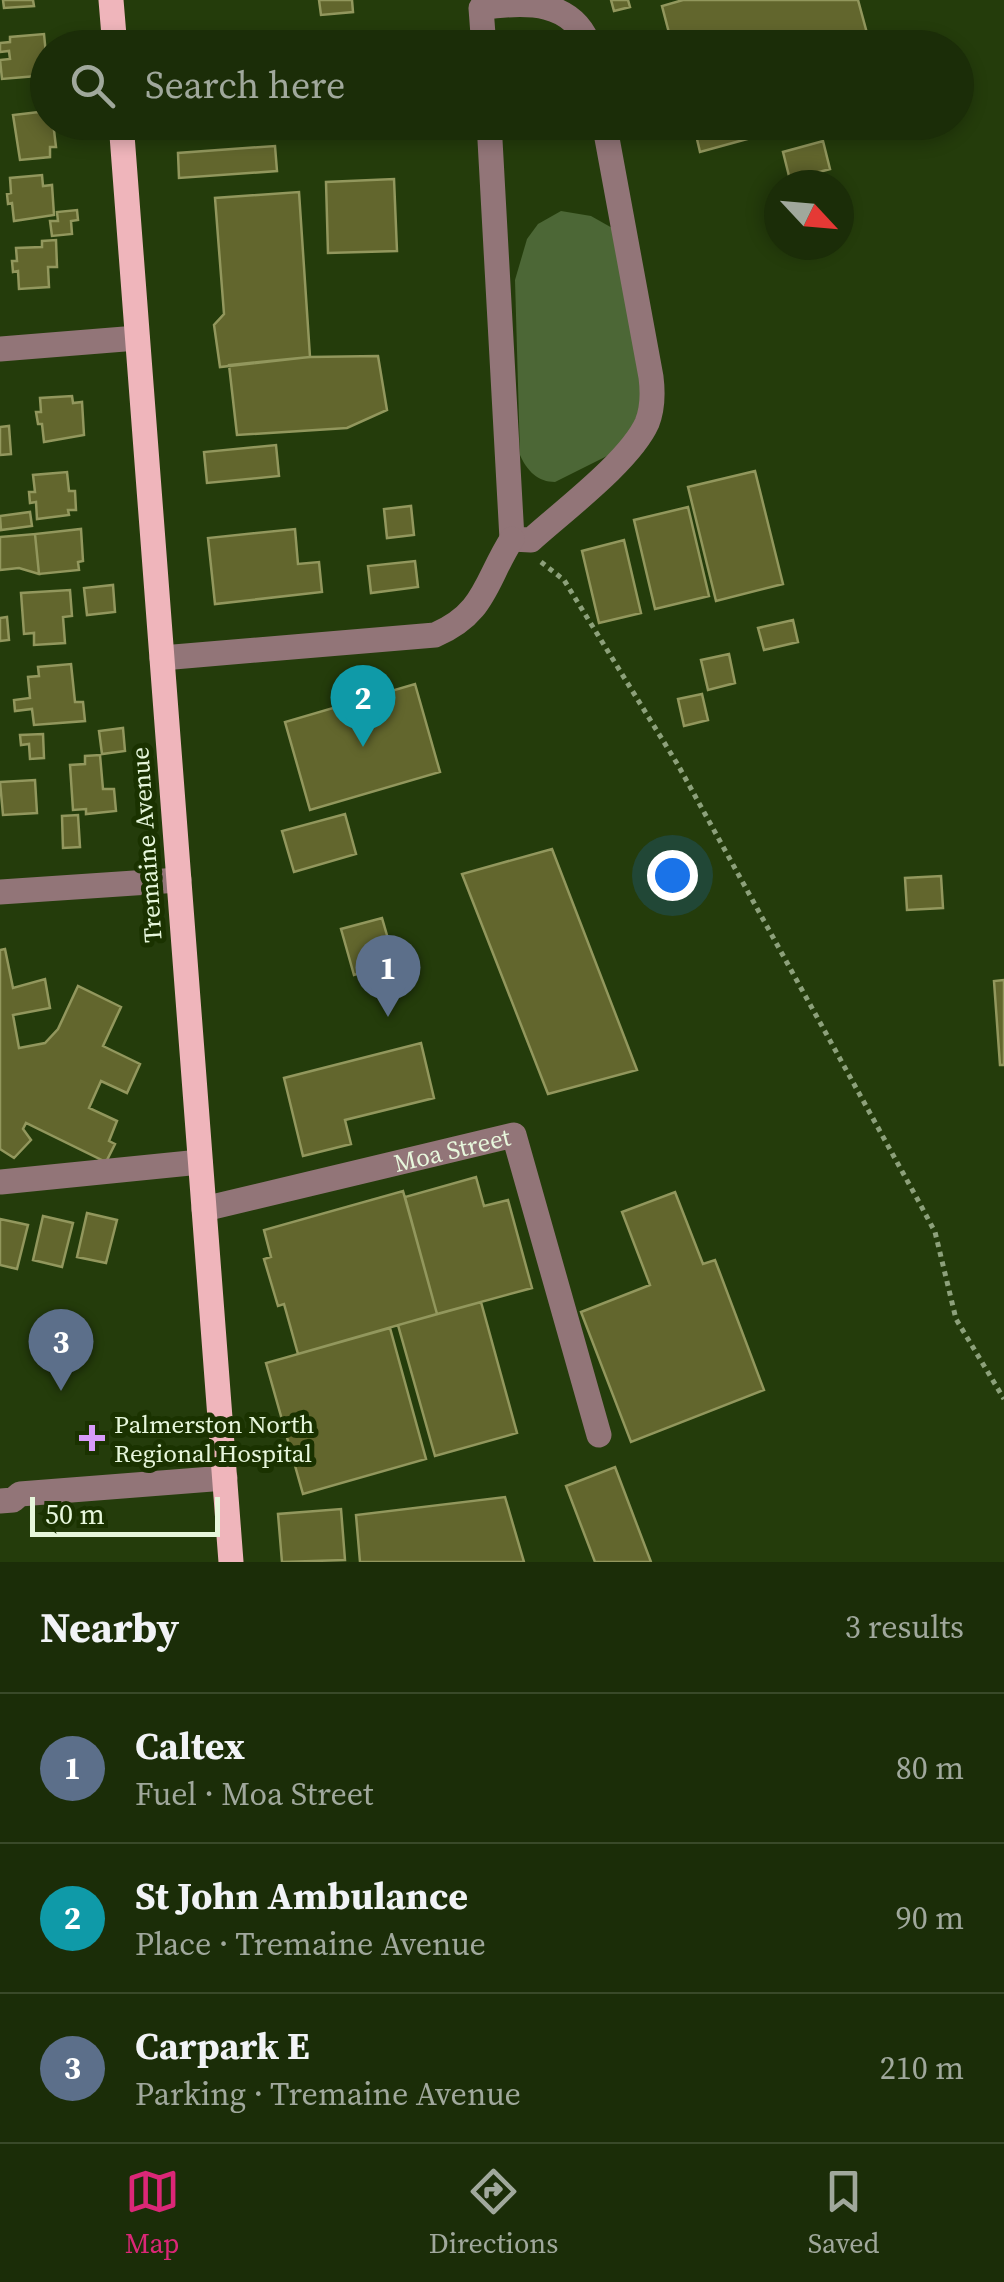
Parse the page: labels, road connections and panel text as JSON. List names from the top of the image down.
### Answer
{
  "streets": {
    "main road": ["Tremaine Avenue"],
    "street": ["Moa Street"]
  },
  "crossings": [
    ["Tremaine Avenue", "Moa Street"]
  ],
  "places": {
    "health": ["Palmerston North Regional Hospital"]
  },
  "scale_bar": "50 m",
  "north": "bottom right",
  "page": {
    "search": "Search here",
    "pins": ["2", "1", "3"],
    "scale": "50 m",
    "heading": ["Nearby", "3 results"],
    "list": [
      {
        "mark": "1",
        "name": "Caltex",
        "note": "Fuel · Moa Street",
        "value": "80 m"
      },
      {
        "mark": "2",
        "name": "St John Ambulance",
        "note": "Place · Tremaine Avenue",
        "value": "90 m"
      },
      {
        "mark": "3",
        "name": "Carpark E",
        "note": "Parking · Tremaine Avenue",
        "value": "210 m"
      }
    ],
    "nav": ["Map", "Directions", "Saved"]
  }
}
